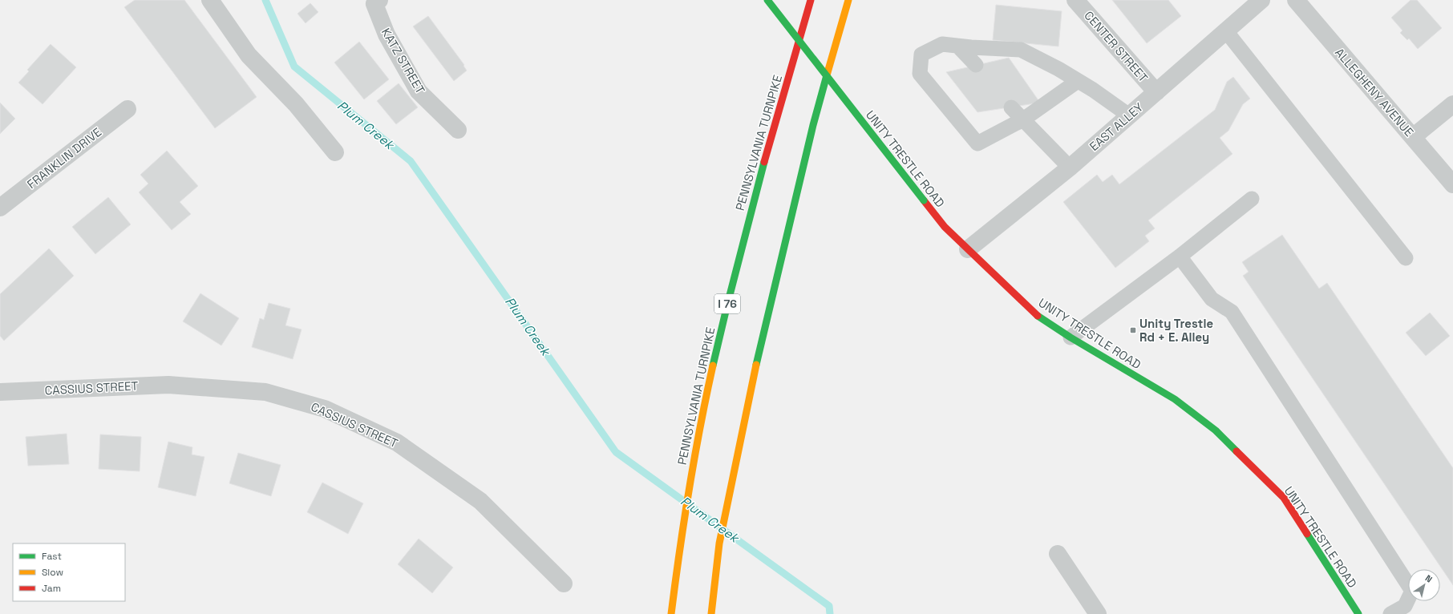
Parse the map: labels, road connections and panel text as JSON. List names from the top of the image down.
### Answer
{
  "streets": {
    "main road": ["PENNSYLVANIA TURNPIKE", "UNITY TRESTLE ROAD", "I 76"],
    "street": [
      "CENTER STREET",
      "KATZ STREET",
      "ALLEGHENY AVENUE",
      "EAST ALLEY",
      "FRANKLIN DRIVE",
      "CASSIUS STREET"
    ]
  },
  "crossings": [
    ["CENTER STREET", "EAST ALLEY"],
    ["EAST ALLEY", "UNITY TRESTLE ROAD"]
  ],
  "water": ["Plum Creek"],
  "places": {
    "transit": ["Unity Trestle Rd + E. Alley"]
  },
  "legend": ["Fast", "Slow", "Jam"],
  "north": "top right"
}
